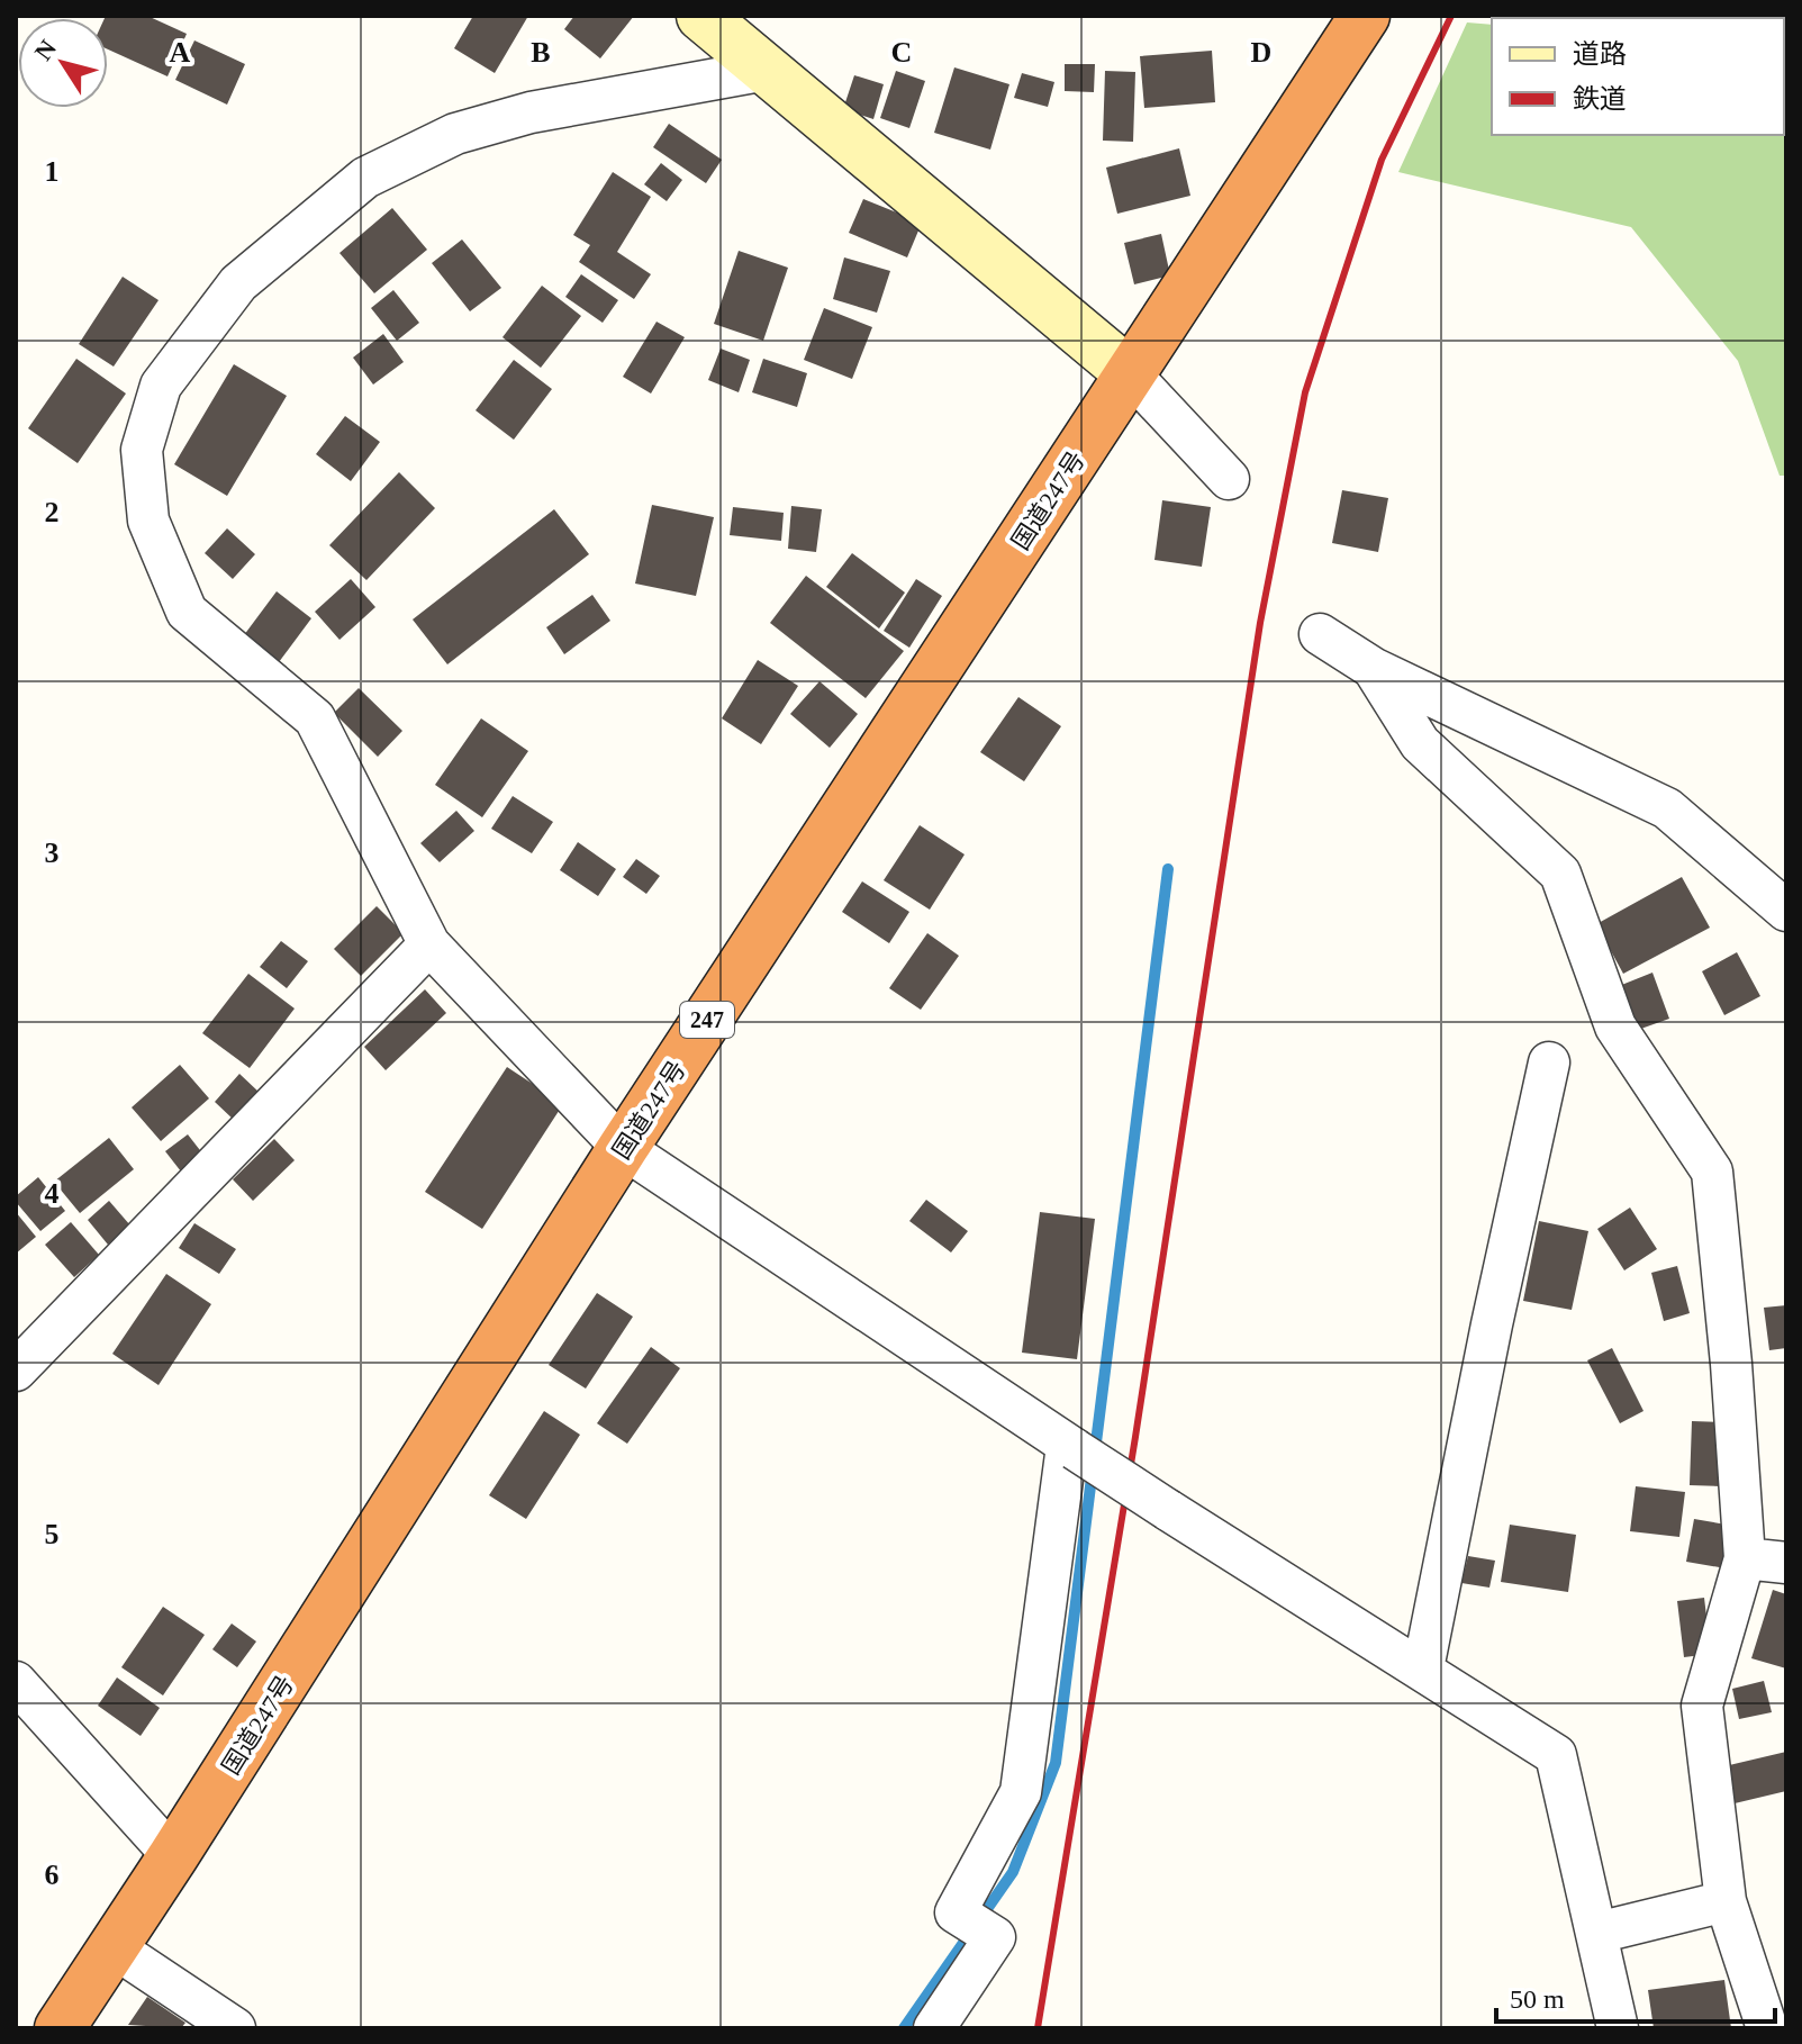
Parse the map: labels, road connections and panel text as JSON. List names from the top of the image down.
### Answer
{
  "streets": {
    "highway": ["国道247号", "247"]
  },
  "legend": ["道路", "鉄道"],
  "scale_bar": "50 m",
  "north": "top left",
  "grid": {
    "columns": [
      "A",
      "B",
      "C",
      "D"
    ],
    "rows": [
      "1",
      "2",
      "3",
      "4",
      "5",
      "6"
    ]
  }
}
